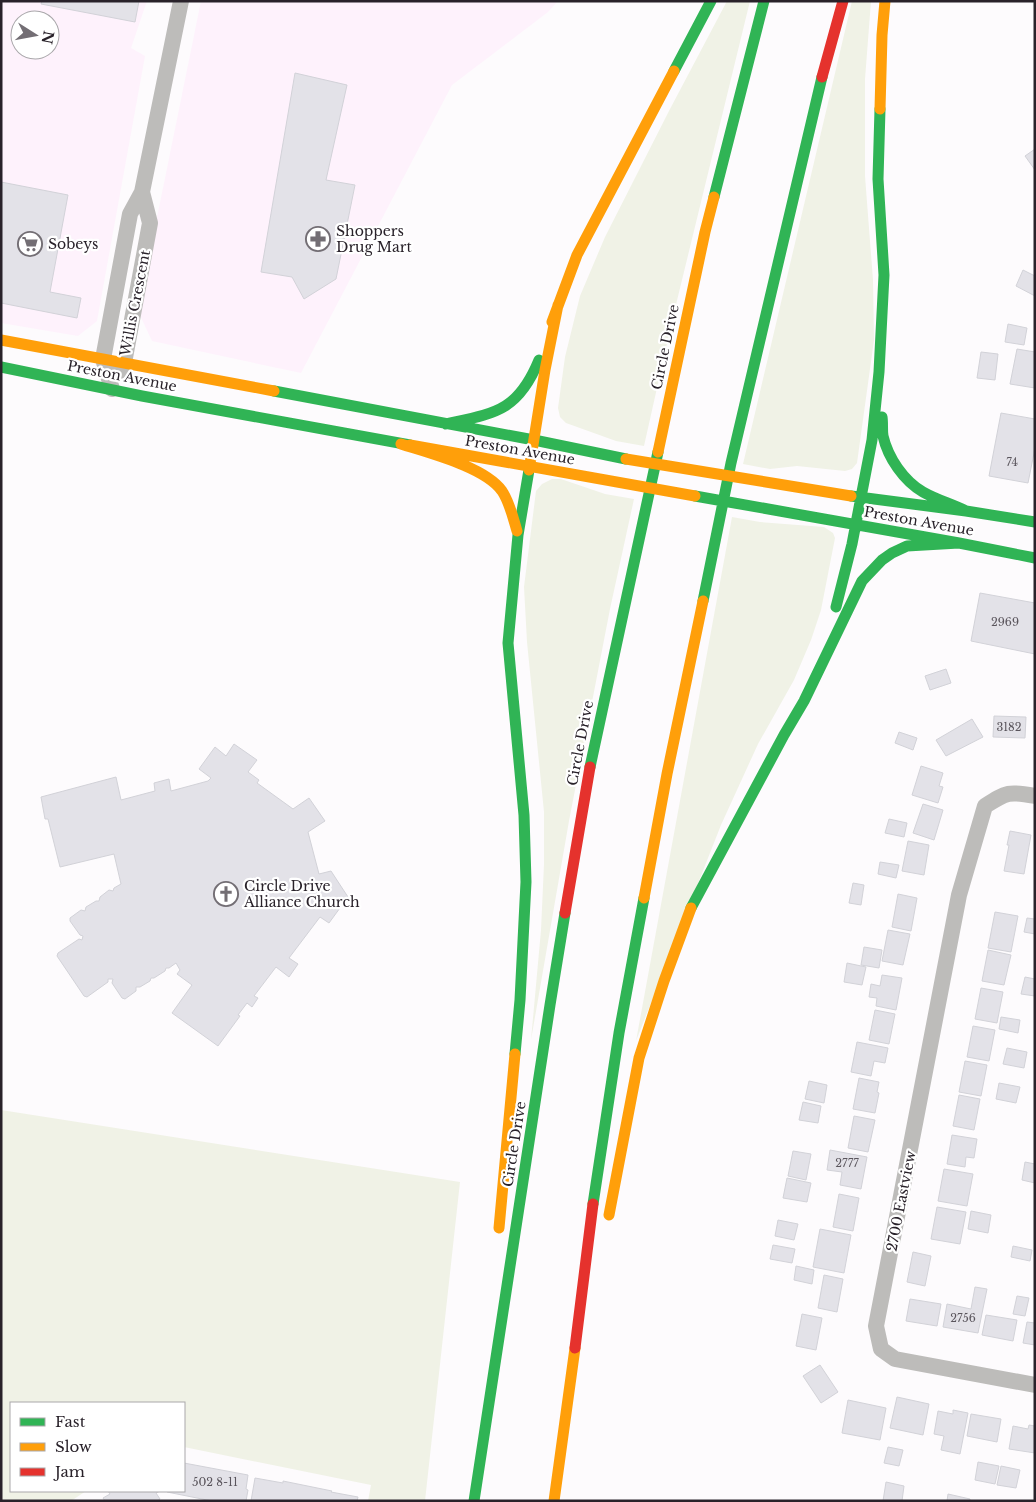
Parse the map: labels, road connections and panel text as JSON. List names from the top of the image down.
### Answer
{
  "streets": {
    "main road": ["Circle Drive", "Preston Avenue"],
    "street": ["Willis Crescent", "2700 Eastview"]
  },
  "crossings": [
    ["Willis Crescent", "Preston Avenue"]
  ],
  "places": {
    "pharmacy": ["Shoppers Drug Mart"],
    "supermarket": ["Sobeys"],
    "church": ["Circle Drive Alliance Church"]
  },
  "house_numbers": [
    "74",
    "2969",
    "3182",
    "2777",
    "2756",
    "502 8-11"
  ],
  "legend": ["Fast", "Slow", "Jam"],
  "north": "right"
}
